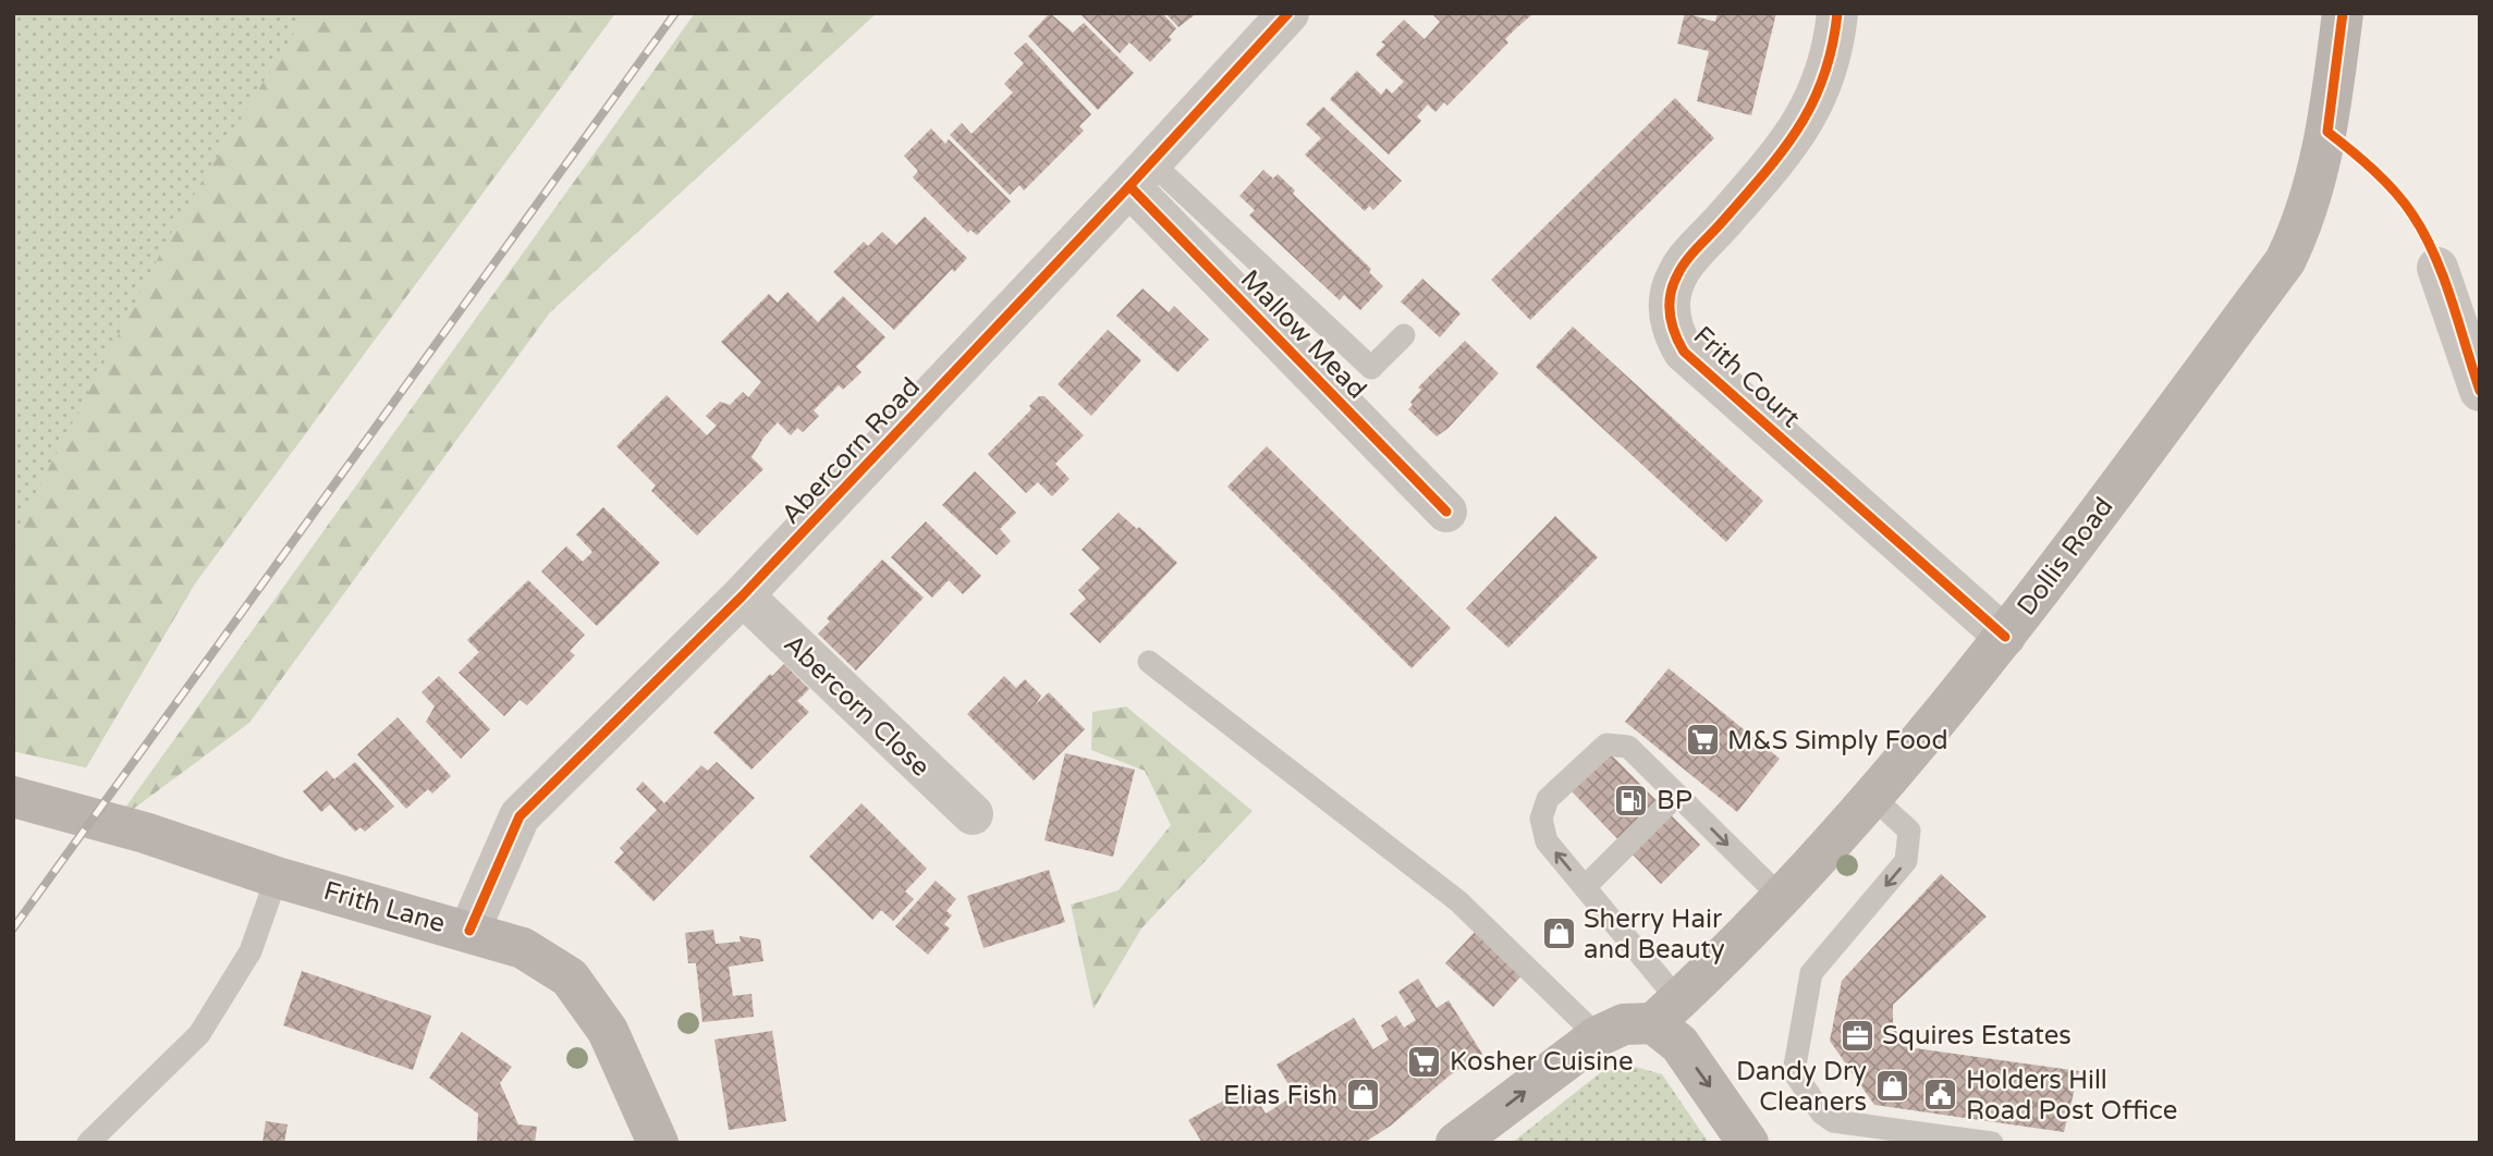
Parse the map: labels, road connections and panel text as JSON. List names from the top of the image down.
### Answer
{
  "streets": {
    "main road": ["Dollis Road", "Frith Lane"],
    "street": [
      "Mallow Mead",
      "Frith Court",
      "Abercorn Road",
      "Abercorn Close"
    ]
  },
  "crossings": [
    ["Mallow Mead", "Abercorn Road"],
    ["Frith Court", "Dollis Road"],
    ["Abercorn Road", "Abercorn Close"],
    ["Abercorn Road", "Frith Lane"]
  ],
  "places": {
    "supermarket": ["M&S Simply Food", "Kosher Cuisine"],
    "fuel station": ["BP"],
    "shop": ["Sherry Hair and Beauty", "Dandy Dry Cleaners", "Elias Fish"],
    "office": ["Squires Estates"],
    "public building": ["Holders Hill Road Post Office"]
  }
}
